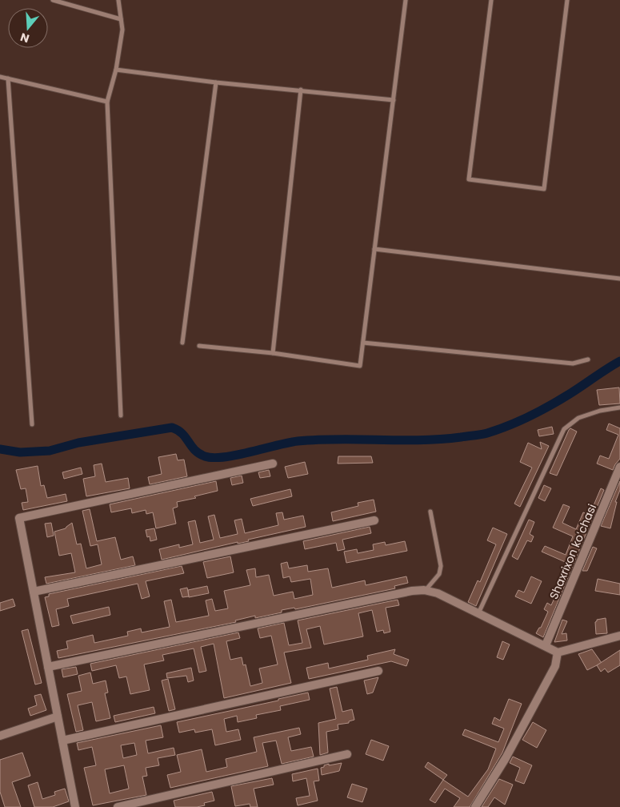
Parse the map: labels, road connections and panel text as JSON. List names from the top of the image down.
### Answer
{
  "streets": {
    "street": ["Shaxrixon koʻchasi"]
  },
  "north": "bottom"
}
